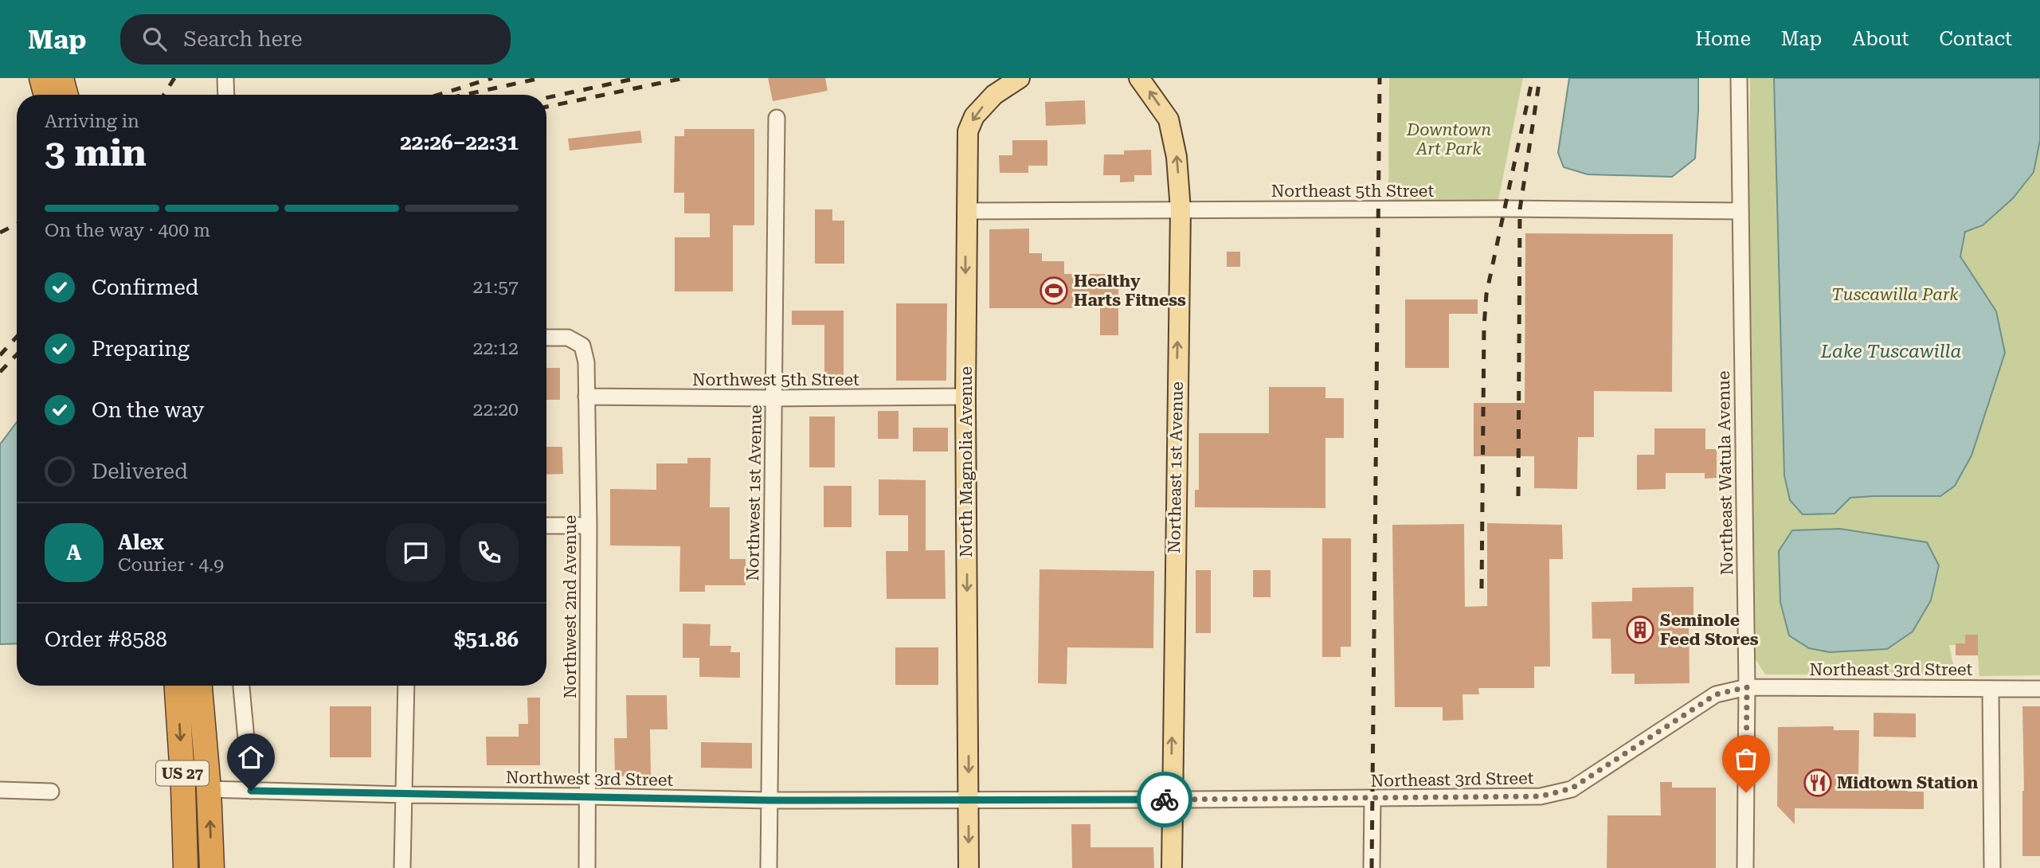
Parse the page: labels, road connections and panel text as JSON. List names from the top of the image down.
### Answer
{
  "streets": {
    "highway": ["US 27"],
    "main road": ["North Magnolia Avenue", "Northeast 1st Avenue"],
    "street": [
      "Northeast 5th Street",
      "Northwest 5th Street",
      "Northeast Watula Avenue",
      "Northwest 1st Avenue",
      "Northwest 2nd Avenue",
      "Northeast 3rd Street",
      "Northwest 3rd Street"
    ]
  },
  "crossings": [
    ["Northeast 5th Street", "North Magnolia Avenue"],
    ["Northeast 5th Street", "Northeast 1st Avenue"],
    ["Northeast 5th Street", "Northeast Watula Avenue"],
    ["Northwest 5th Street", "North Magnolia Avenue"],
    ["Northwest 5th Street", "Northwest 1st Avenue"],
    ["Northwest 5th Street", "Northwest 2nd Avenue"],
    ["North Magnolia Avenue", "Northeast 3rd Street"],
    ["North Magnolia Avenue", "Northwest 3rd Street"],
    ["Northeast 1st Avenue", "Northeast 3rd Street"],
    ["Northeast Watula Avenue", "Northeast 3rd Street"],
    ["Northwest 1st Avenue", "Northwest 3rd Street"],
    ["Northwest 2nd Avenue", "Northwest 3rd Street"],
    ["Northeast 3rd Street", "Northwest 3rd Street"],
    ["US 27", "Northwest 3rd Street"]
  ],
  "one_way": ["North Magnolia Avenue", "Northeast 1st Avenue"],
  "water": ["Lake Tuscawilla"],
  "parks": ["Downtown Art Park", "Tuscawilla Park"],
  "places": {
    "sports": ["Healthy Harts Fitness"],
    "building": ["Seminole Feed Stores"],
    "restaurant": ["Midtown Station"]
  },
  "page": {
    "header": "Map",
    "search": "Search here",
    "nav": [
      "Home",
      "Map",
      "About",
      "Contact"
    ],
    "heading": ["3 min", "Arriving in", "22:26–22:31"],
    "panel": [
      "Alex",
      "Courier · 4.9",
      "Order #8588",
      "$51.86"
    ],
    "bar": "On the way · 400 m",
    "list": [
      ["Confirmed", "21:57"],
      ["Preparing", "22:12"],
      ["On the way", "22:20"],
      "Delivered"
    ],
    "round": "A"
  }
}
